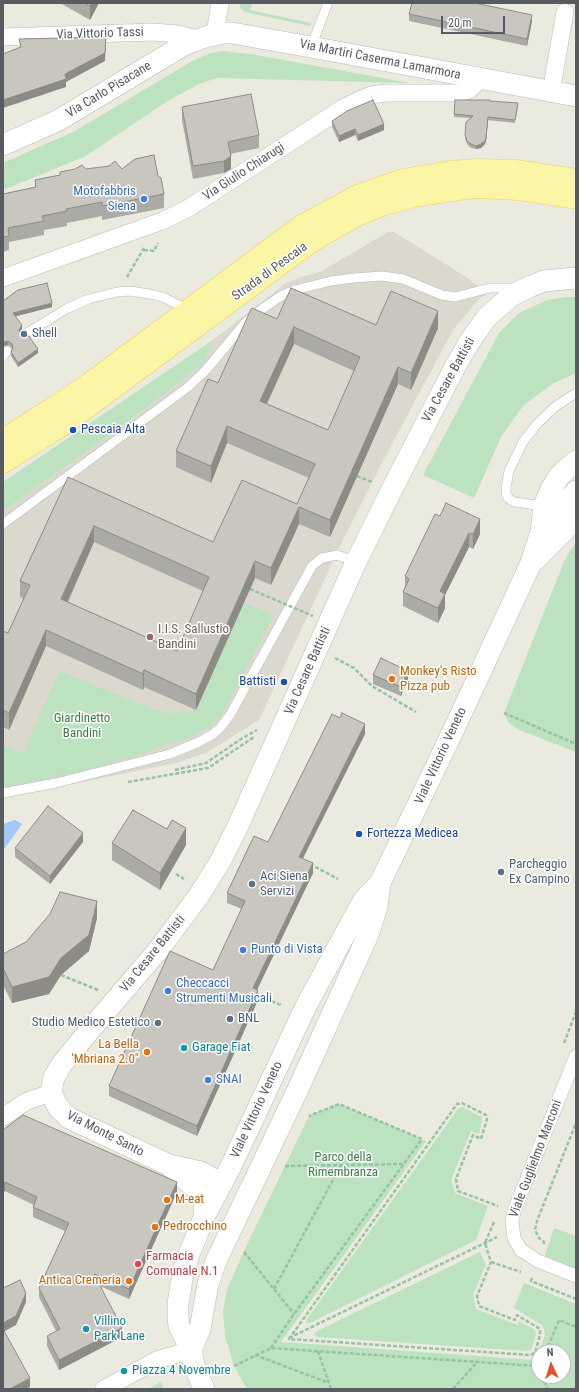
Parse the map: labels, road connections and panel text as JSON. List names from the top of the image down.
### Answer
{
  "streets": {
    "main road": ["Strada di Pescaia"],
    "street": [
      "Via Vittorio Tassi",
      "Via Martiri Caserma Lamarmora",
      "Via Carlo Pisacane",
      "Via Giulio Chiarugi",
      "Via Cesare Battisti",
      "Viale Vittorio Veneto",
      "Via Monte Santo",
      "Viale Guglielmo Marconi"
    ]
  },
  "crossings": [
    ["Via Vittorio Tassi", "Via Martiri Caserma Lamarmora"],
    ["Via Vittorio Tassi", "Via Carlo Pisacane"],
    ["Via Martiri Caserma Lamarmora", "Via Carlo Pisacane"],
    ["Via Martiri Caserma Lamarmora", "Via Giulio Chiarugi"],
    ["Via Cesare Battisti", "Via Monte Santo"],
    ["Viale Vittorio Veneto", "Via Monte Santo"]
  ],
  "parks": ["Giardinetto Bandini", "Parco della Rimembranza"],
  "places": [
    "Motofabbris Siena",
    "Shell",
    "Pescaia Alta",
    "I.I.S. Sallustio Bandini",
    "Monkey's Risto Pizza pub",
    "Battisti",
    "Fortezza Medicea",
    "Parcheggio Ex Campino",
    "Aci Siena Servizi",
    "Punto di Vista",
    "Checcacci Strumenti Musicali",
    "BNL",
    "Studio Medico Estetico",
    "Garage Fiat",
    "La Bella 'Mbriana 2.0\"",
    "SNAI",
    "M-eat",
    "Pedrocchino",
    "Farmacia Comunale N.1",
    "Antica Cremeria",
    "Villino Park Lane",
    "Piazza 4 Novembre"
  ],
  "scale_bar": "20 m",
  "north": "top"
}
